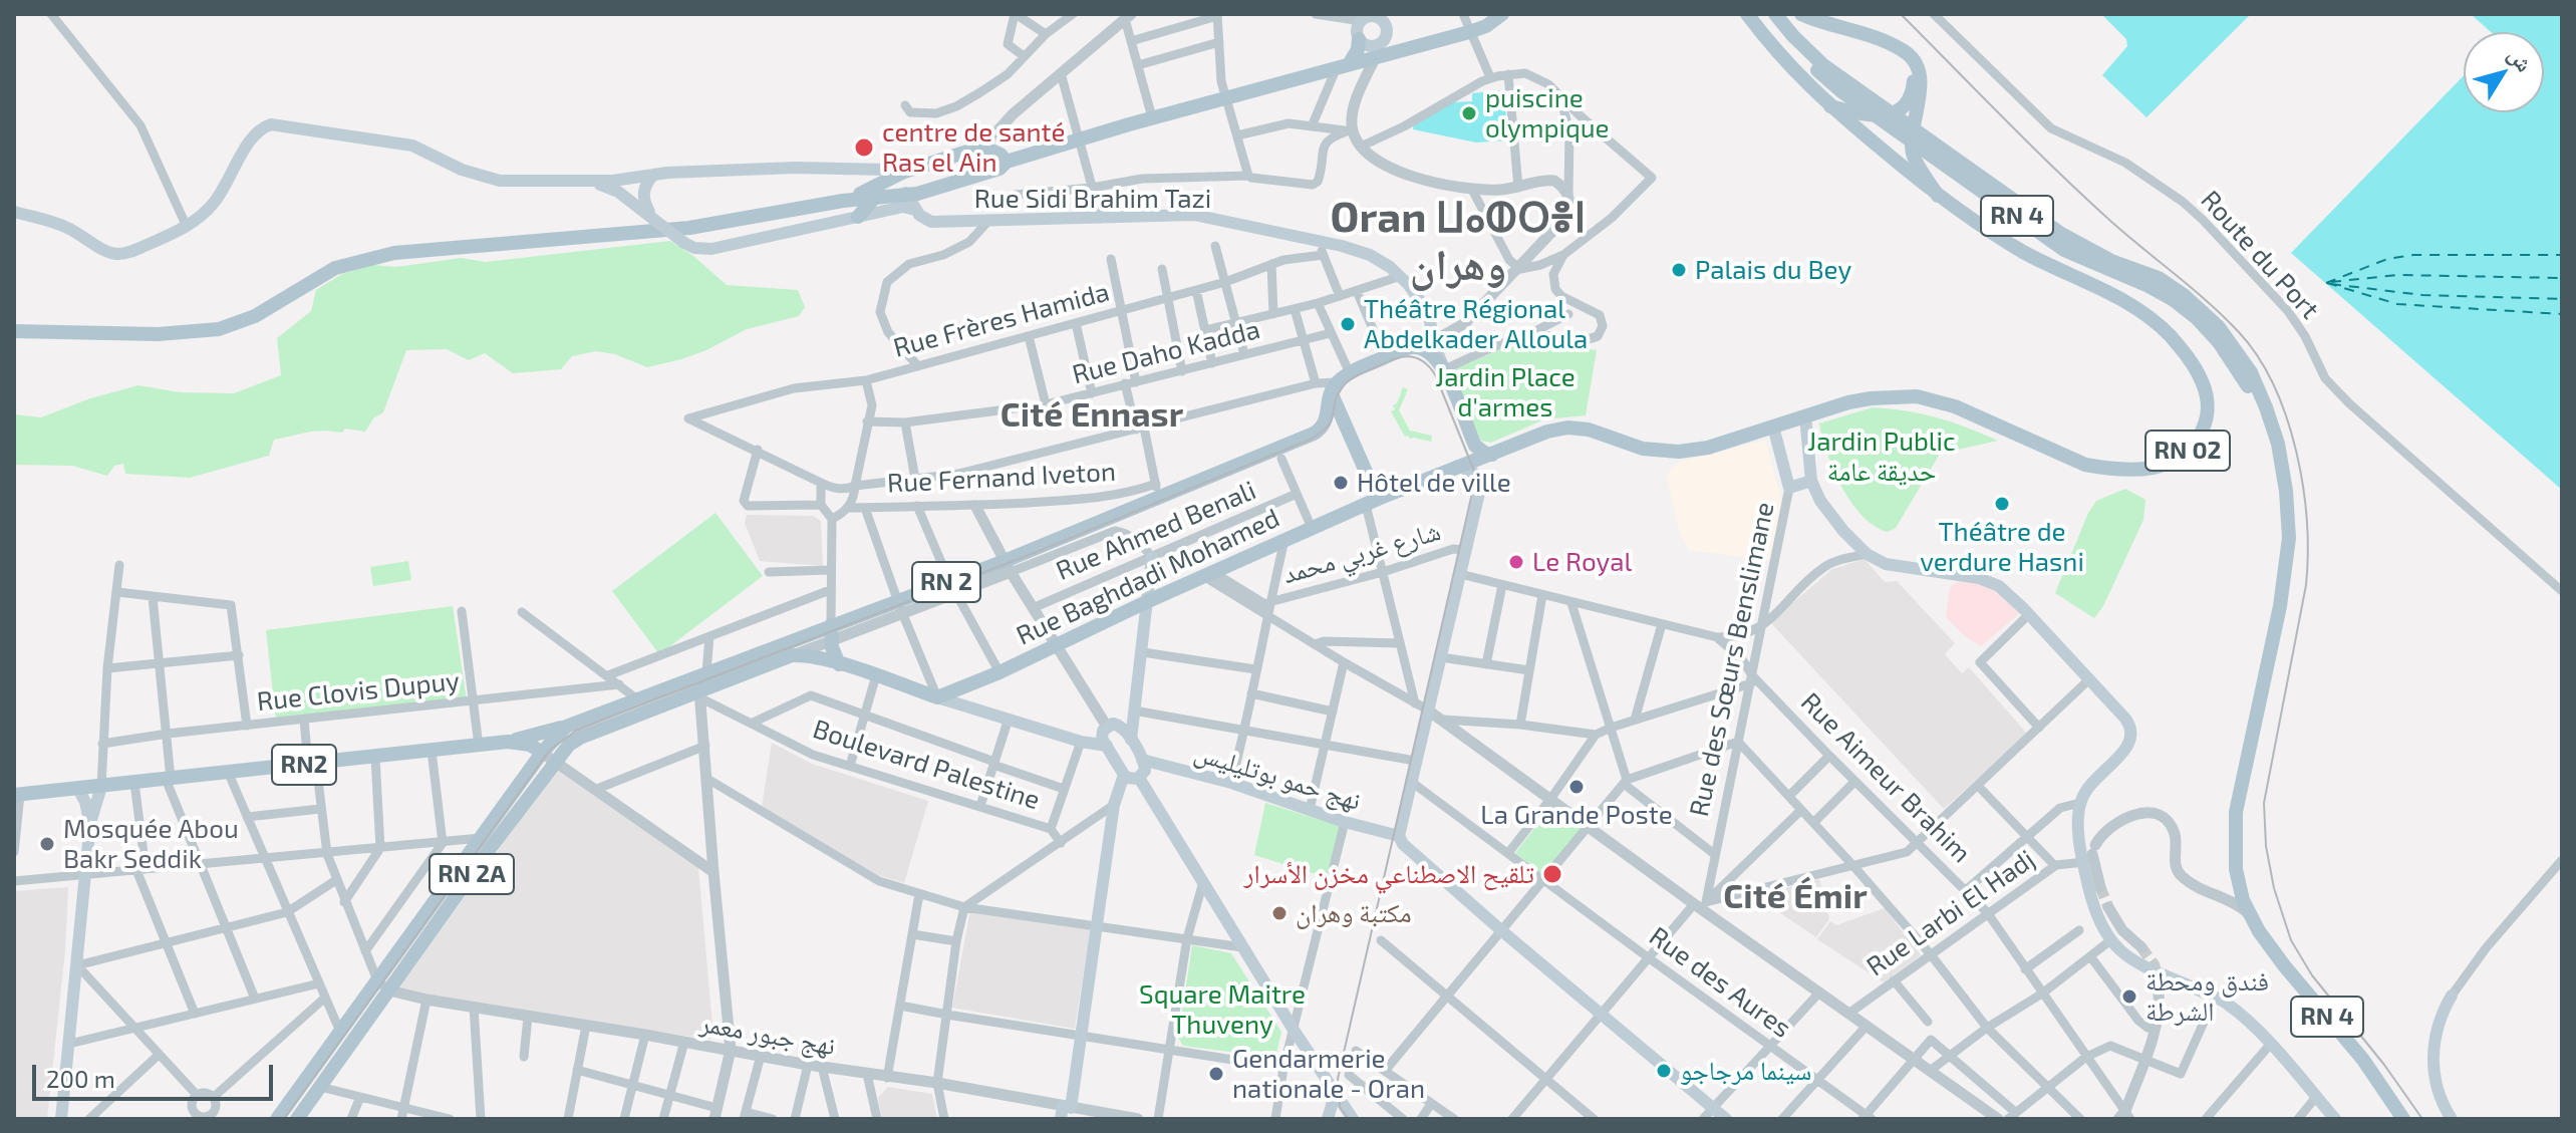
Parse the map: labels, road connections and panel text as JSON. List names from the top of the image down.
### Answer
{
  "streets": {
    "main road": [
      "Rue Sidi Brahim Tazi",
      "RN 4",
      "RN 02",
      "Rue Baghdadi Mohamed",
      "RN 2",
      "Rue des Sœurs Benslimane",
      "RN2",
      "نهج حمو بوتليليس",
      "RN 2A"
    ],
    "street": [
      "Route du Port",
      "Rue Frères Hamida",
      "Rue Daho Kadda",
      "Rue Fernand Iveton",
      "Rue Ahmed Benali",
      "شارع غربي محمد",
      "Rue Clovis Dupuy",
      "Boulevard Palestine",
      "Rue Aimeur Brahim",
      "Rue Larbi El Hadj",
      "Rue des Aures",
      "نهج جبور معمر"
    ]
  },
  "crossings": [
    ["RN 02", "Rue Baghdadi Mohamed"],
    ["RN 02", "Rue des Sœurs Benslimane"],
    ["Rue Fernand Iveton", "RN 2"],
    ["Rue Ahmed Benali", "Rue Baghdadi Mohamed"],
    ["RN 2", "RN2"],
    ["RN 2", "Boulevard Palestine"],
    ["RN 2", "RN 2A"],
    ["Rue des Sœurs Benslimane", "Rue Aimeur Brahim"],
    ["RN2", "RN 2A"],
    ["Rue Aimeur Brahim", "Rue Larbi El Hadj"],
    ["RN 2A", "نهج جبور معمر"]
  ],
  "districts": ["Oran ⵡⴰⵀⵔⴻⵏ وهران", "Cité Ennasr", "Cité Émir"],
  "parks": ["Jardin Place d'armes", "Jardin Public حديقة عامة", "Square Maitre Thuveny"],
  "places": [
    "puiscine olympique",
    "centre de santé Ras el Ain",
    "Palais du Bey",
    "Théâtre Régional Abdelkader Alloula",
    "Hôtel de ville",
    "Théâtre de verdure Hasni",
    "Le Royal",
    "La Grande Poste",
    "Mosquée Abou Bakr Seddik",
    "تلقيح الاصطناعي مخزن الأسرار",
    "مكتبة وهران",
    "فندق ومحطة الشرطة",
    "سينما مرجاجو",
    "Gendarmerie nationale - Oran"
  ],
  "scale_bar": "200 m",
  "north": "top right"
}
